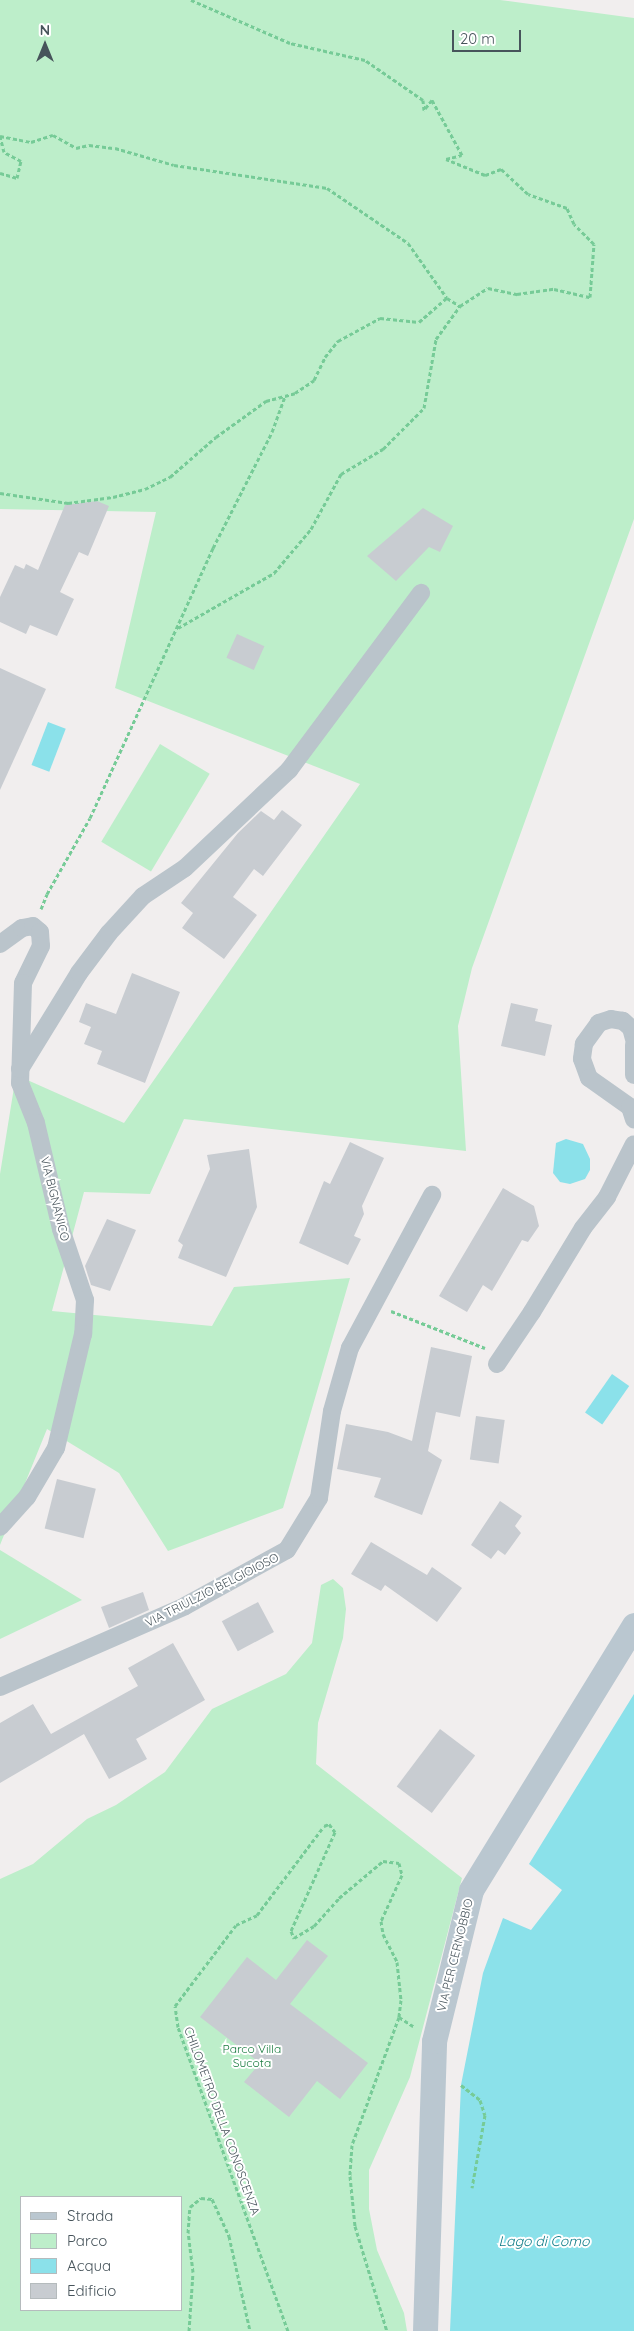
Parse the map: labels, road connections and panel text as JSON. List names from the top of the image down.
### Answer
{
  "streets": {
    "main road": ["VIA PER CERNOBBIO"],
    "street": ["VIA BIGNANICO", "VIA TRIULZIO BELGIOIOSO"],
    "path": ["CHILOMETRO DELLA CONOSCENZA"]
  },
  "water": ["Lago di Como"],
  "parks": ["Parco Villa Sucota"],
  "legend": [
    "Strada",
    "Parco",
    "Acqua",
    "Edificio"
  ],
  "scale_bar": "20 m",
  "north": "top"
}
